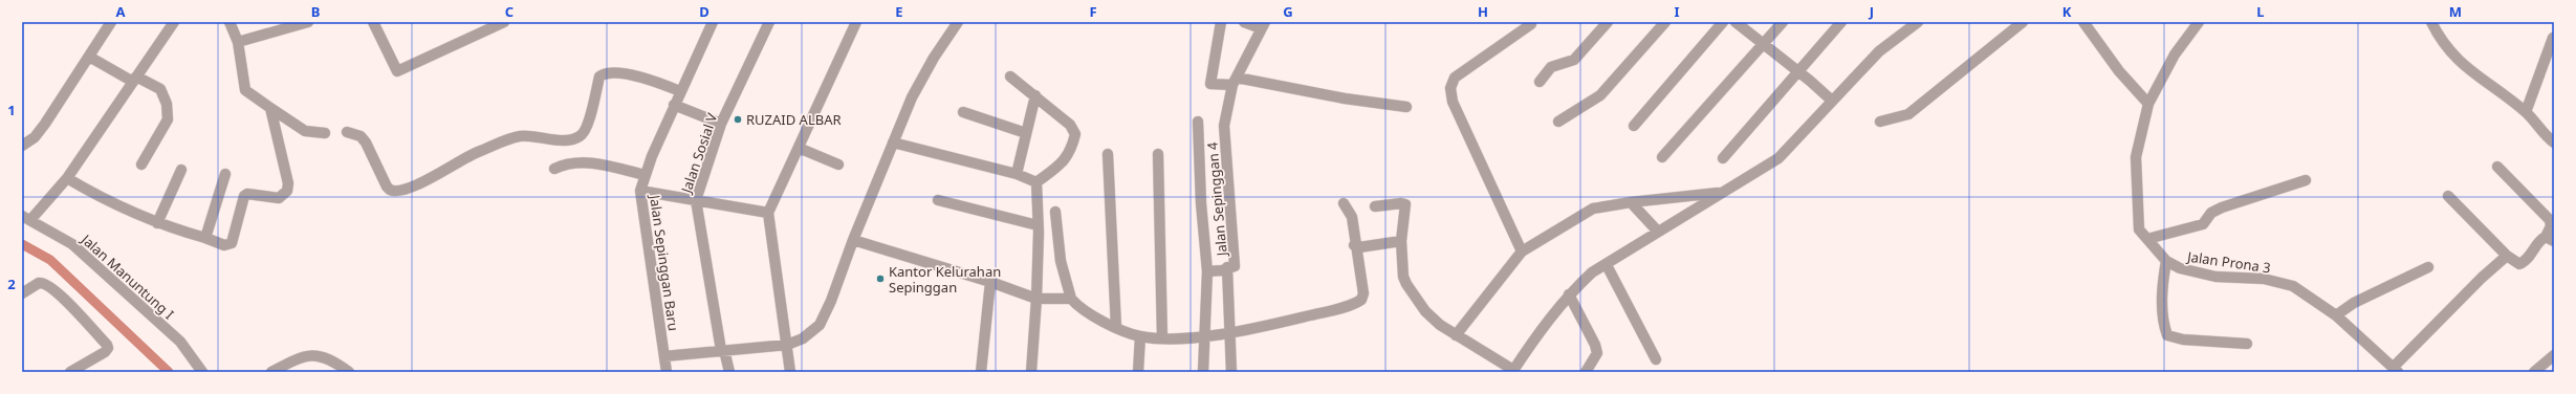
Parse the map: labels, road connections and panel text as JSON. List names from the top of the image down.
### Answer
{
  "streets": {
    "street": [
      "Jalan Sosial V",
      "Jalan Sepinggan 4",
      "Jalan Prona 3",
      "Jalan Sepinggan Baru",
      "Jalan Manuntung I"
    ]
  },
  "places": ["RUZAID ALBAR", "Kantor Kelurahan Sepinggan"],
  "grid": {
    "columns": [
      "A",
      "B",
      "C",
      "D",
      "E",
      "F",
      "G",
      "H",
      "I",
      "J",
      "K",
      "L",
      "M"
    ],
    "rows": ["1", "2"]
  }
}
